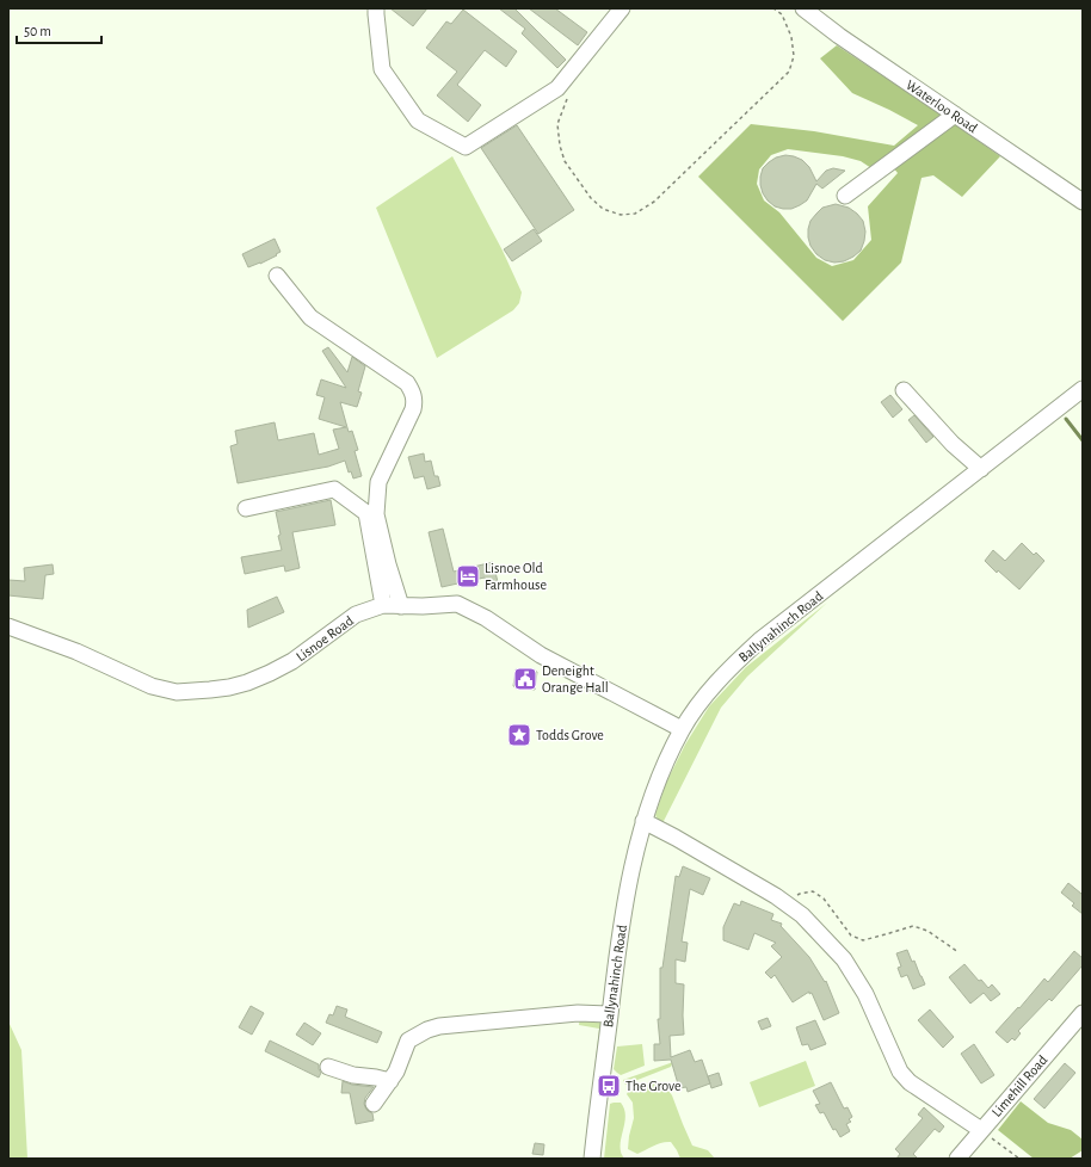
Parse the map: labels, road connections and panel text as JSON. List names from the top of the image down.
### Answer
{
  "streets": {
    "street": [
      "Waterloo Road",
      "Ballynahinch Road",
      "Lisnoe Road",
      "Limehill Road"
    ]
  },
  "crossings": [
    ["Ballynahinch Road", "Lisnoe Road"]
  ],
  "places": {
    "hotel": ["Lisnoe Old Farmhouse"],
    "public building": ["Deneight Orange Hall"],
    "place": ["Todds Grove"],
    "bus stop": ["The Grove"]
  },
  "scale_bar": "50 m"
}
